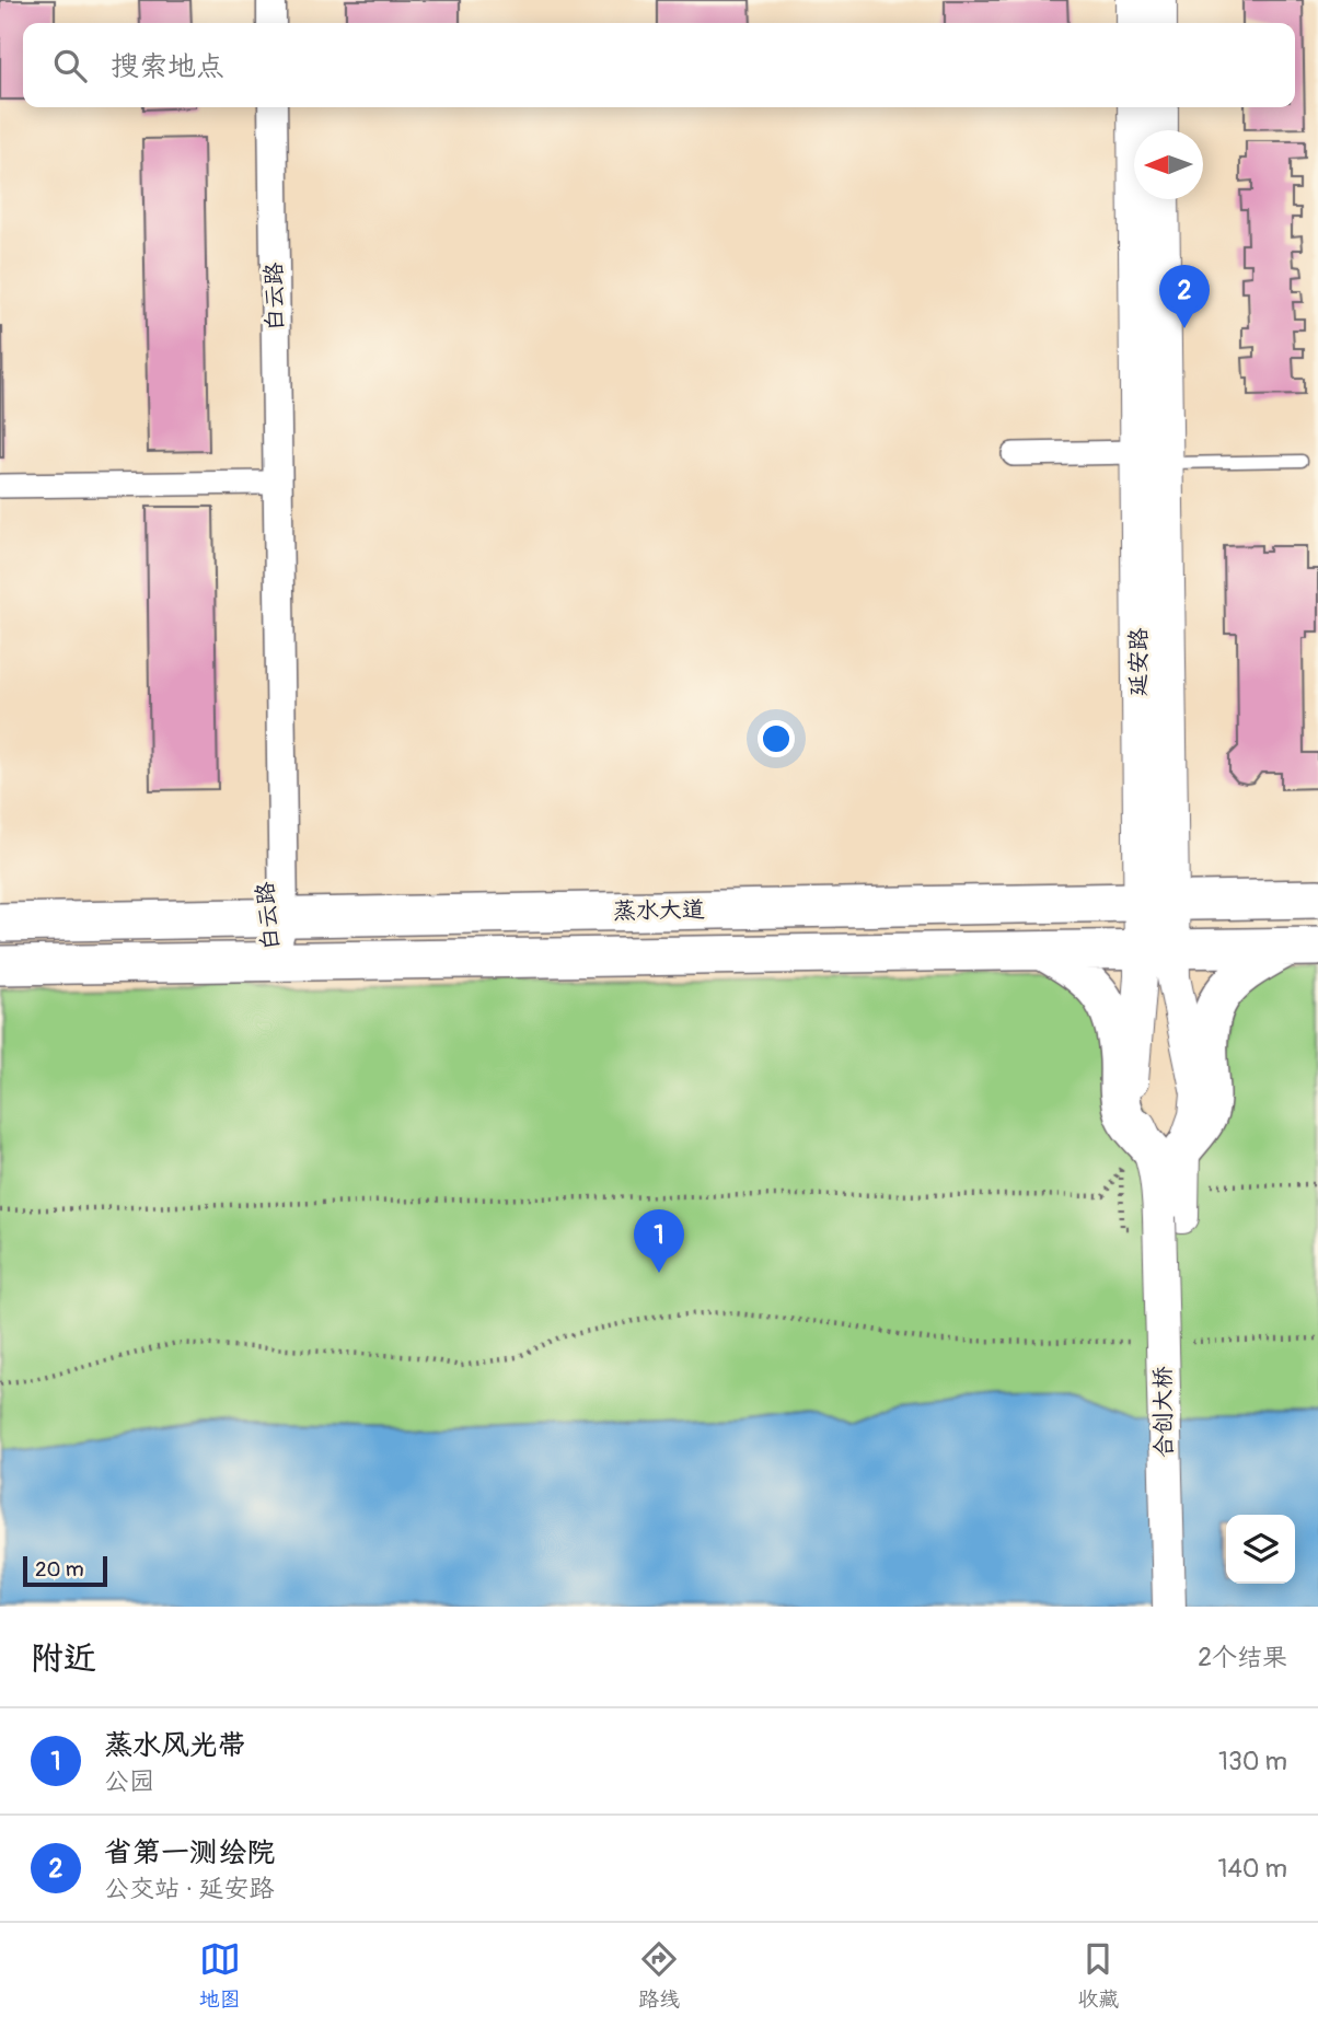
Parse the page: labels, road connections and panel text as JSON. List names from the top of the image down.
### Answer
{
  "streets": {
    "main road": ["延安路", "蒸水大道", "合创大桥"],
    "street": ["白云路"]
  },
  "crossings": [
    ["白云路", "蒸水大道"],
    ["延安路", "蒸水大道"],
    ["延安路", "合创大桥"]
  ],
  "scale_bar": "20 m",
  "north": "left",
  "page": {
    "search": "搜索地点",
    "pins": ["2", "1"],
    "scale": "20 m",
    "heading": ["附近", "2个结果"],
    "list": [
      {
        "mark": "1",
        "name": "蒸水风光带",
        "note": "公园",
        "value": "130 m"
      },
      {
        "mark": "2",
        "name": "省第一测绘院",
        "note": "公交站 · 延安路",
        "value": "140 m"
      }
    ],
    "nav": ["地图", "路线", "收藏"]
  }
}
